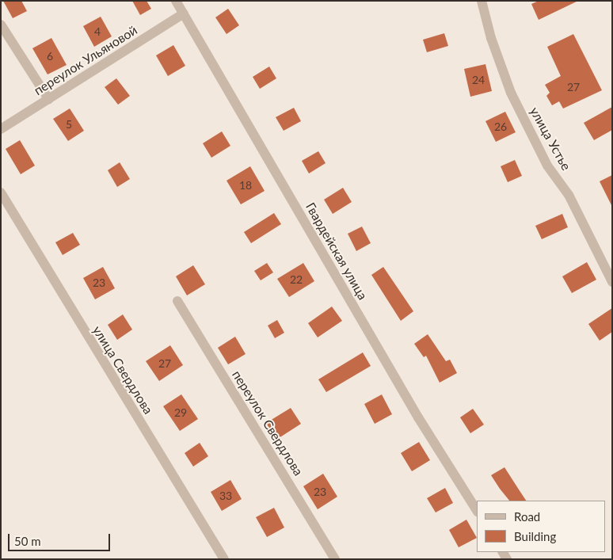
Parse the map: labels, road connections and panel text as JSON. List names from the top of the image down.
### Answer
{
  "streets": {
    "street": [
      "переулок Ульяновой",
      "улица Устье",
      "Гвардейская улица",
      "улица Свердлова",
      "переулок Свердлова"
    ]
  },
  "crossings": [
    ["переулок Ульяновой", "Гвардейская улица"]
  ],
  "house_numbers": [
    "4",
    "6",
    "24",
    "27",
    "5",
    "26",
    "18",
    "22",
    "23",
    "27",
    "29",
    "23",
    "33"
  ],
  "legend": ["Road", "Building"],
  "scale_bar": "50 m"
}
